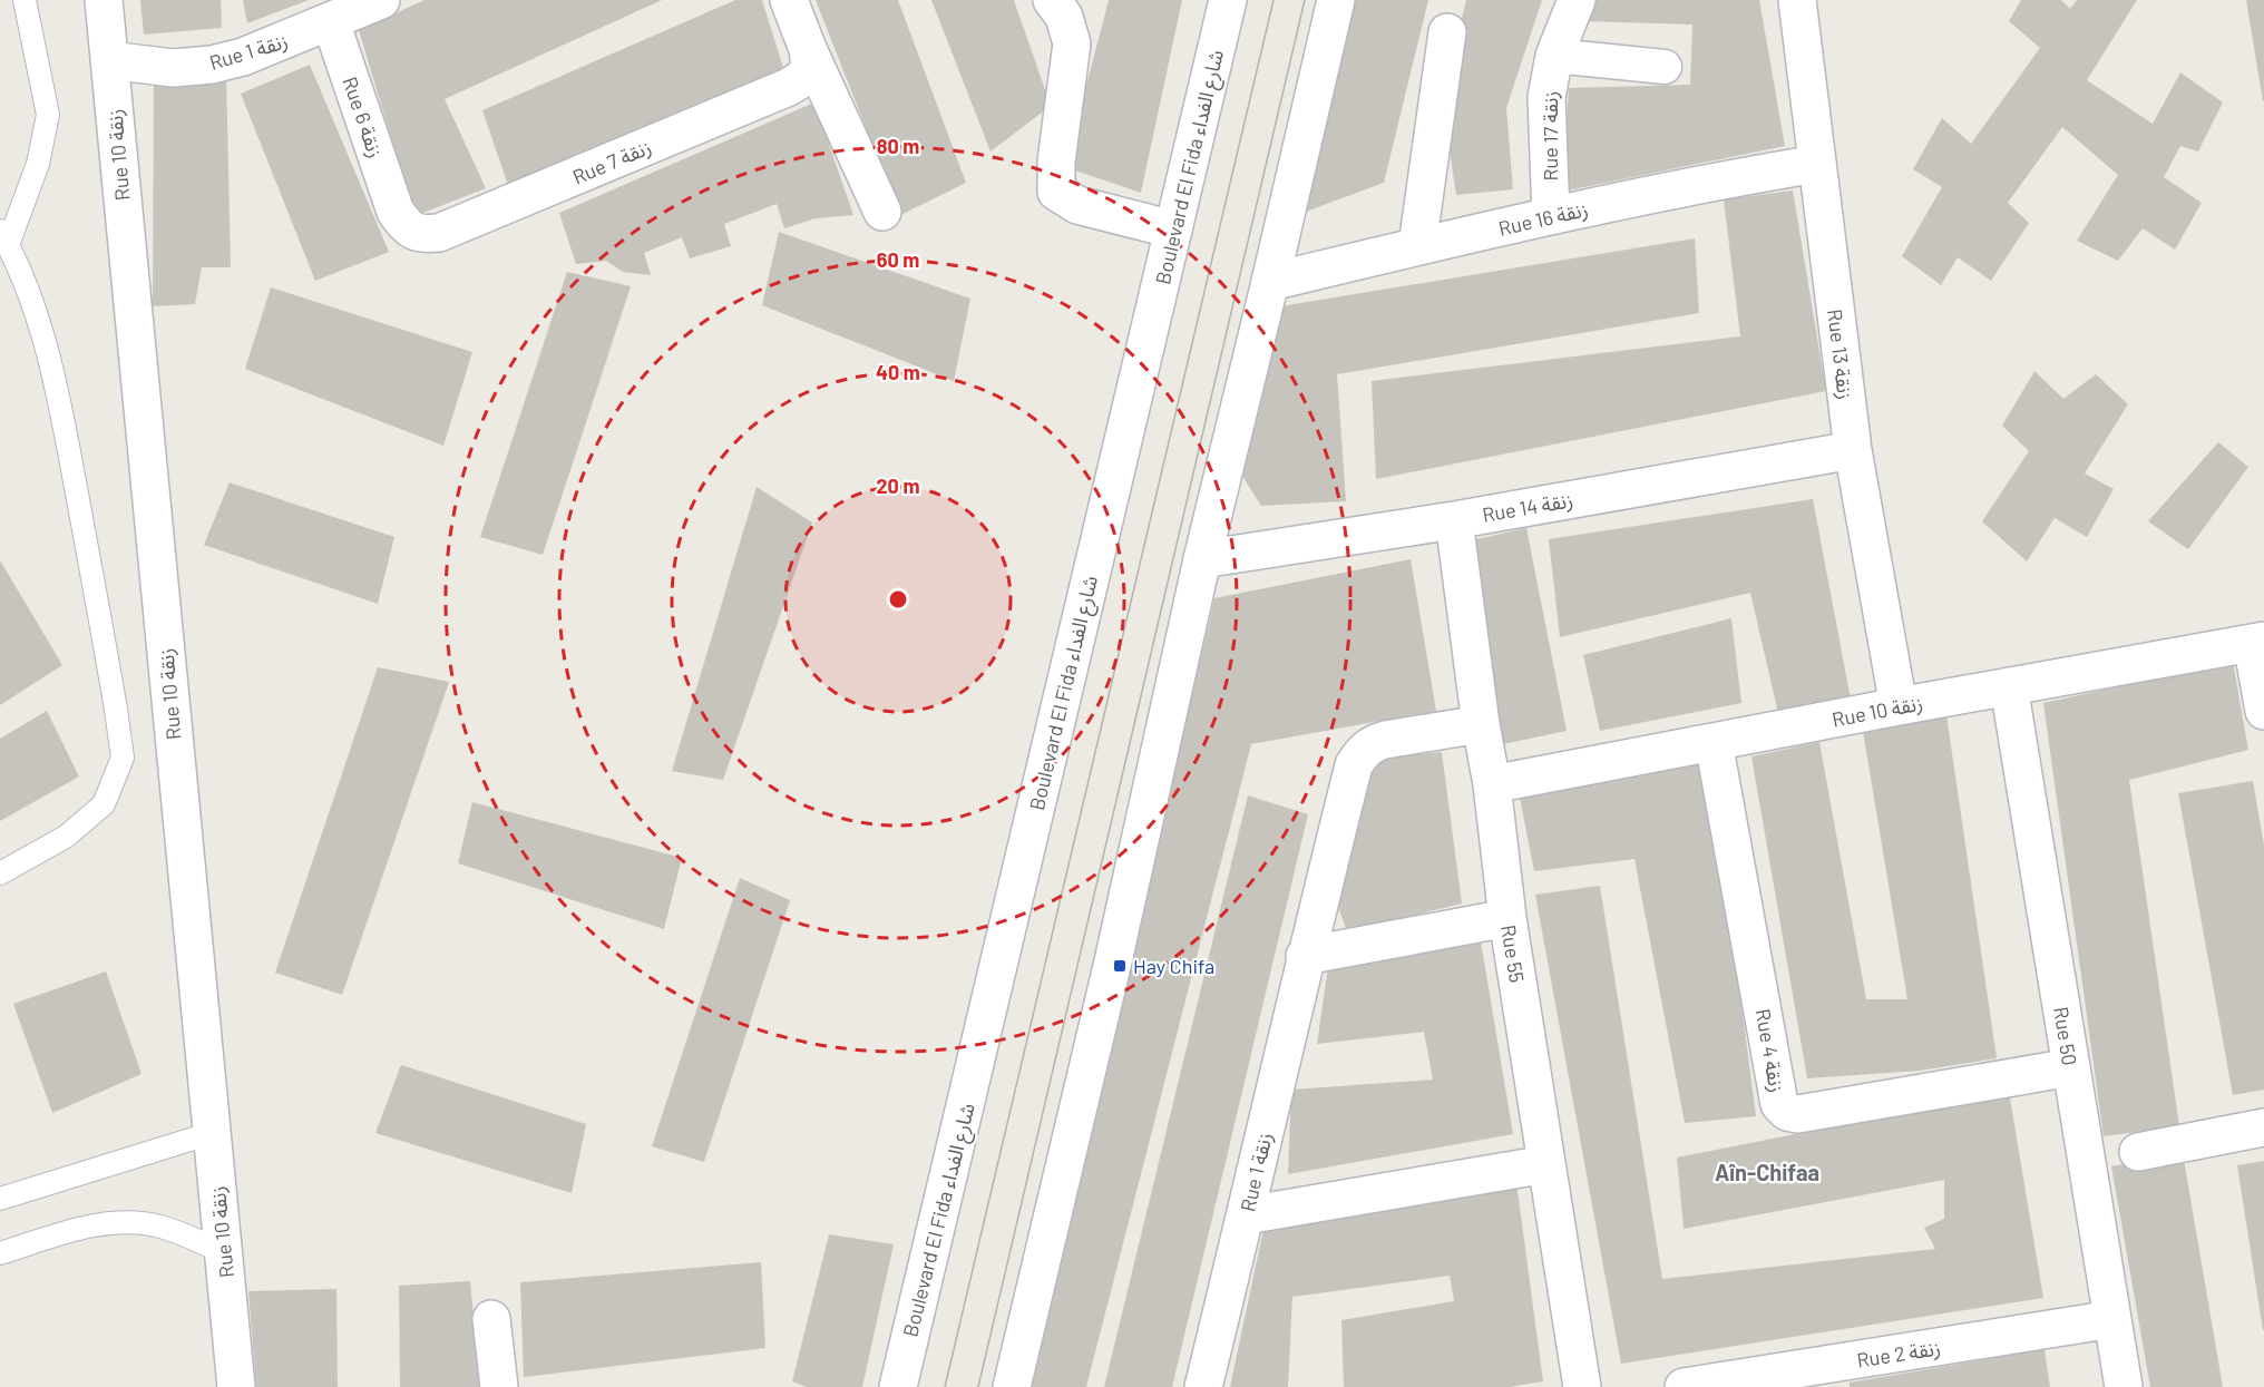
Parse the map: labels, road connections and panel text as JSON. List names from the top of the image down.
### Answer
{
  "streets": {
    "street": [
      "Rue 1 زنقة",
      "Rue 6 زنقة",
      "Rue 17 زنقة",
      "Rue 10 زنقة",
      "Rue 7 زنقة",
      "Boulevard El Fida شارع الفداء",
      "Rue 16 زنقة",
      "Rue 13 زنقة",
      "Rue 14 زنقة",
      "Rue 55",
      "Rue 50",
      "Rue 4 زنقة",
      "Rue 2 زنقة"
    ]
  },
  "crossings": [
    ["Rue 1 زنقة", "Rue 6 زنقة"],
    ["Rue 1 زنقة", "Rue 10 زنقة"],
    ["Rue 1 زنقة", "Rue 55"],
    ["Rue 6 زنقة", "Rue 7 زنقة"],
    ["Rue 17 زنقة", "Rue 16 زنقة"],
    ["Rue 10 زنقة", "Rue 13 زنقة"],
    ["Rue 10 زنقة", "Rue 55"],
    ["Rue 10 زنقة", "Rue 50"],
    ["Rue 10 زنقة", "Rue 4 زنقة"],
    ["Rue 16 زنقة", "Rue 13 زنقة"],
    ["Rue 13 زنقة", "Rue 14 زنقة"],
    ["Rue 14 زنقة", "Rue 55"],
    ["Rue 50", "Rue 4 زنقة"],
    ["Rue 50", "Rue 2 زنقة"]
  ],
  "districts": ["Aîn-Chifaa"],
  "places": {
    "transit": ["Hay Chifa"]
  },
  "rings": [
    "80 m",
    "60 m",
    "40 m",
    "20 m"
  ]
}
